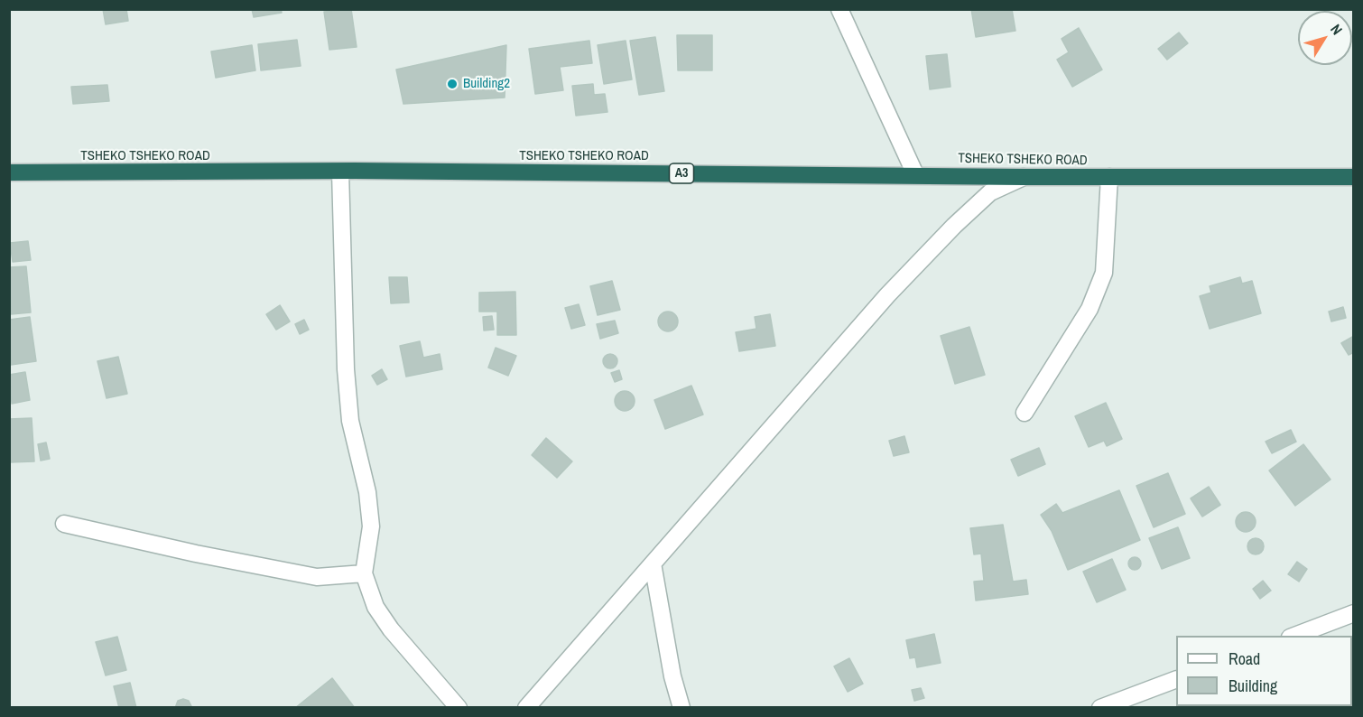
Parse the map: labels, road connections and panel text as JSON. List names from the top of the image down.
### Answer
{
  "streets": {
    "highway": ["TSHEKO TSHEKO ROAD", "A3"]
  },
  "places": ["Building2"],
  "legend": ["Road", "Building"],
  "north": "top right"
}
